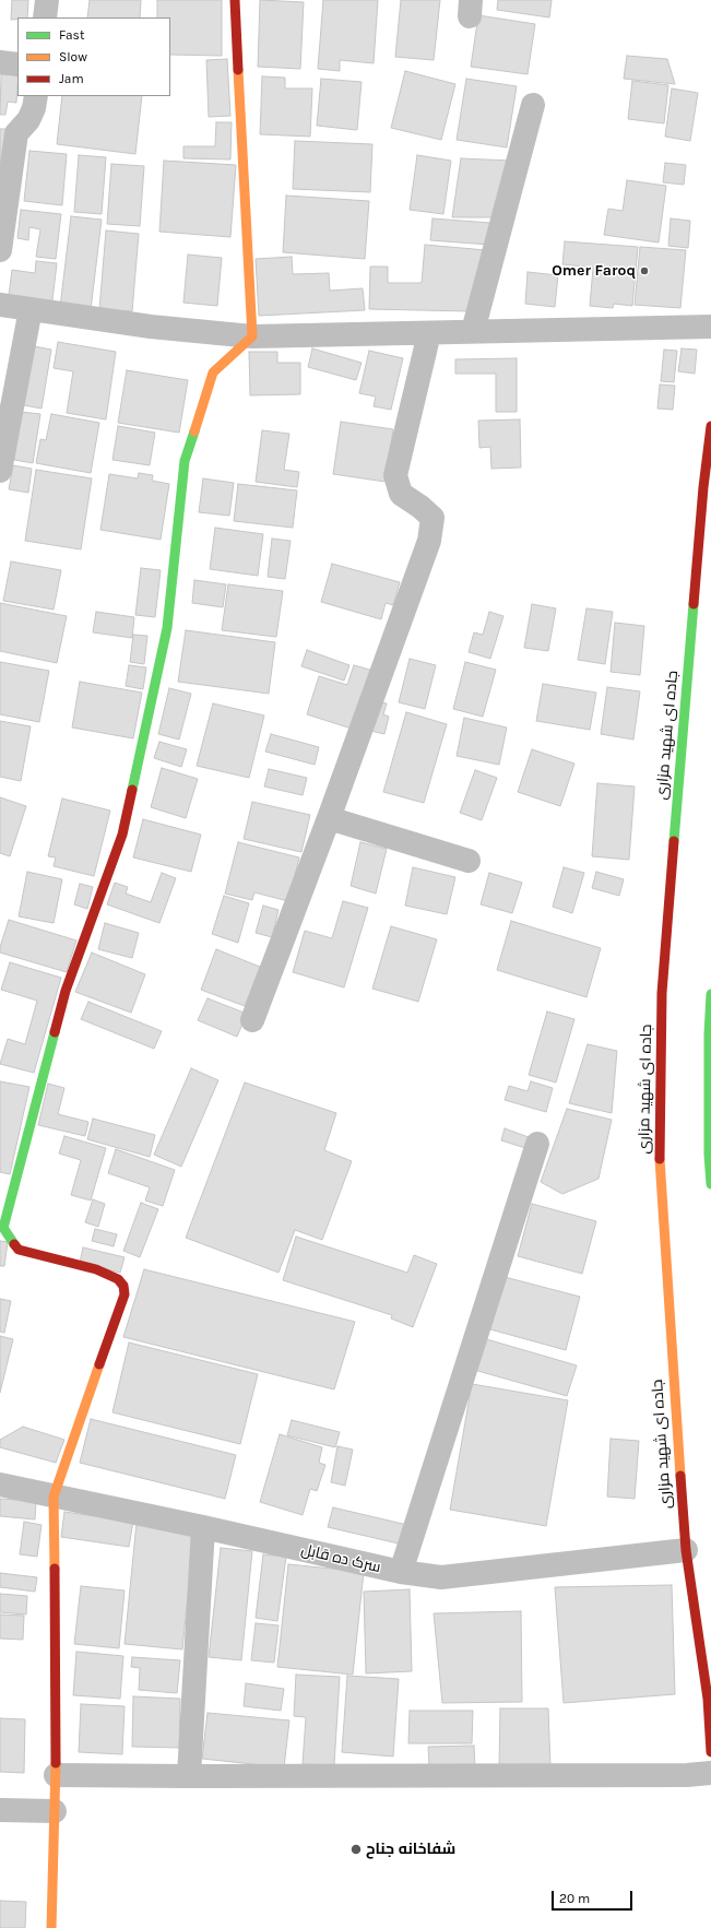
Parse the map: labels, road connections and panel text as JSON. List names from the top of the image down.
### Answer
{
  "streets": {
    "street": ["جاده ای شهید مزاری", "سرک ده قابل"]
  },
  "crossings": [
    ["جاده ای شهید مزاری", "سرک ده قابل"]
  ],
  "places": ["Omer Faroq", "شفاخانه جناح"],
  "legend": ["Fast", "Slow", "Jam"],
  "scale_bar": "20 m"
}
